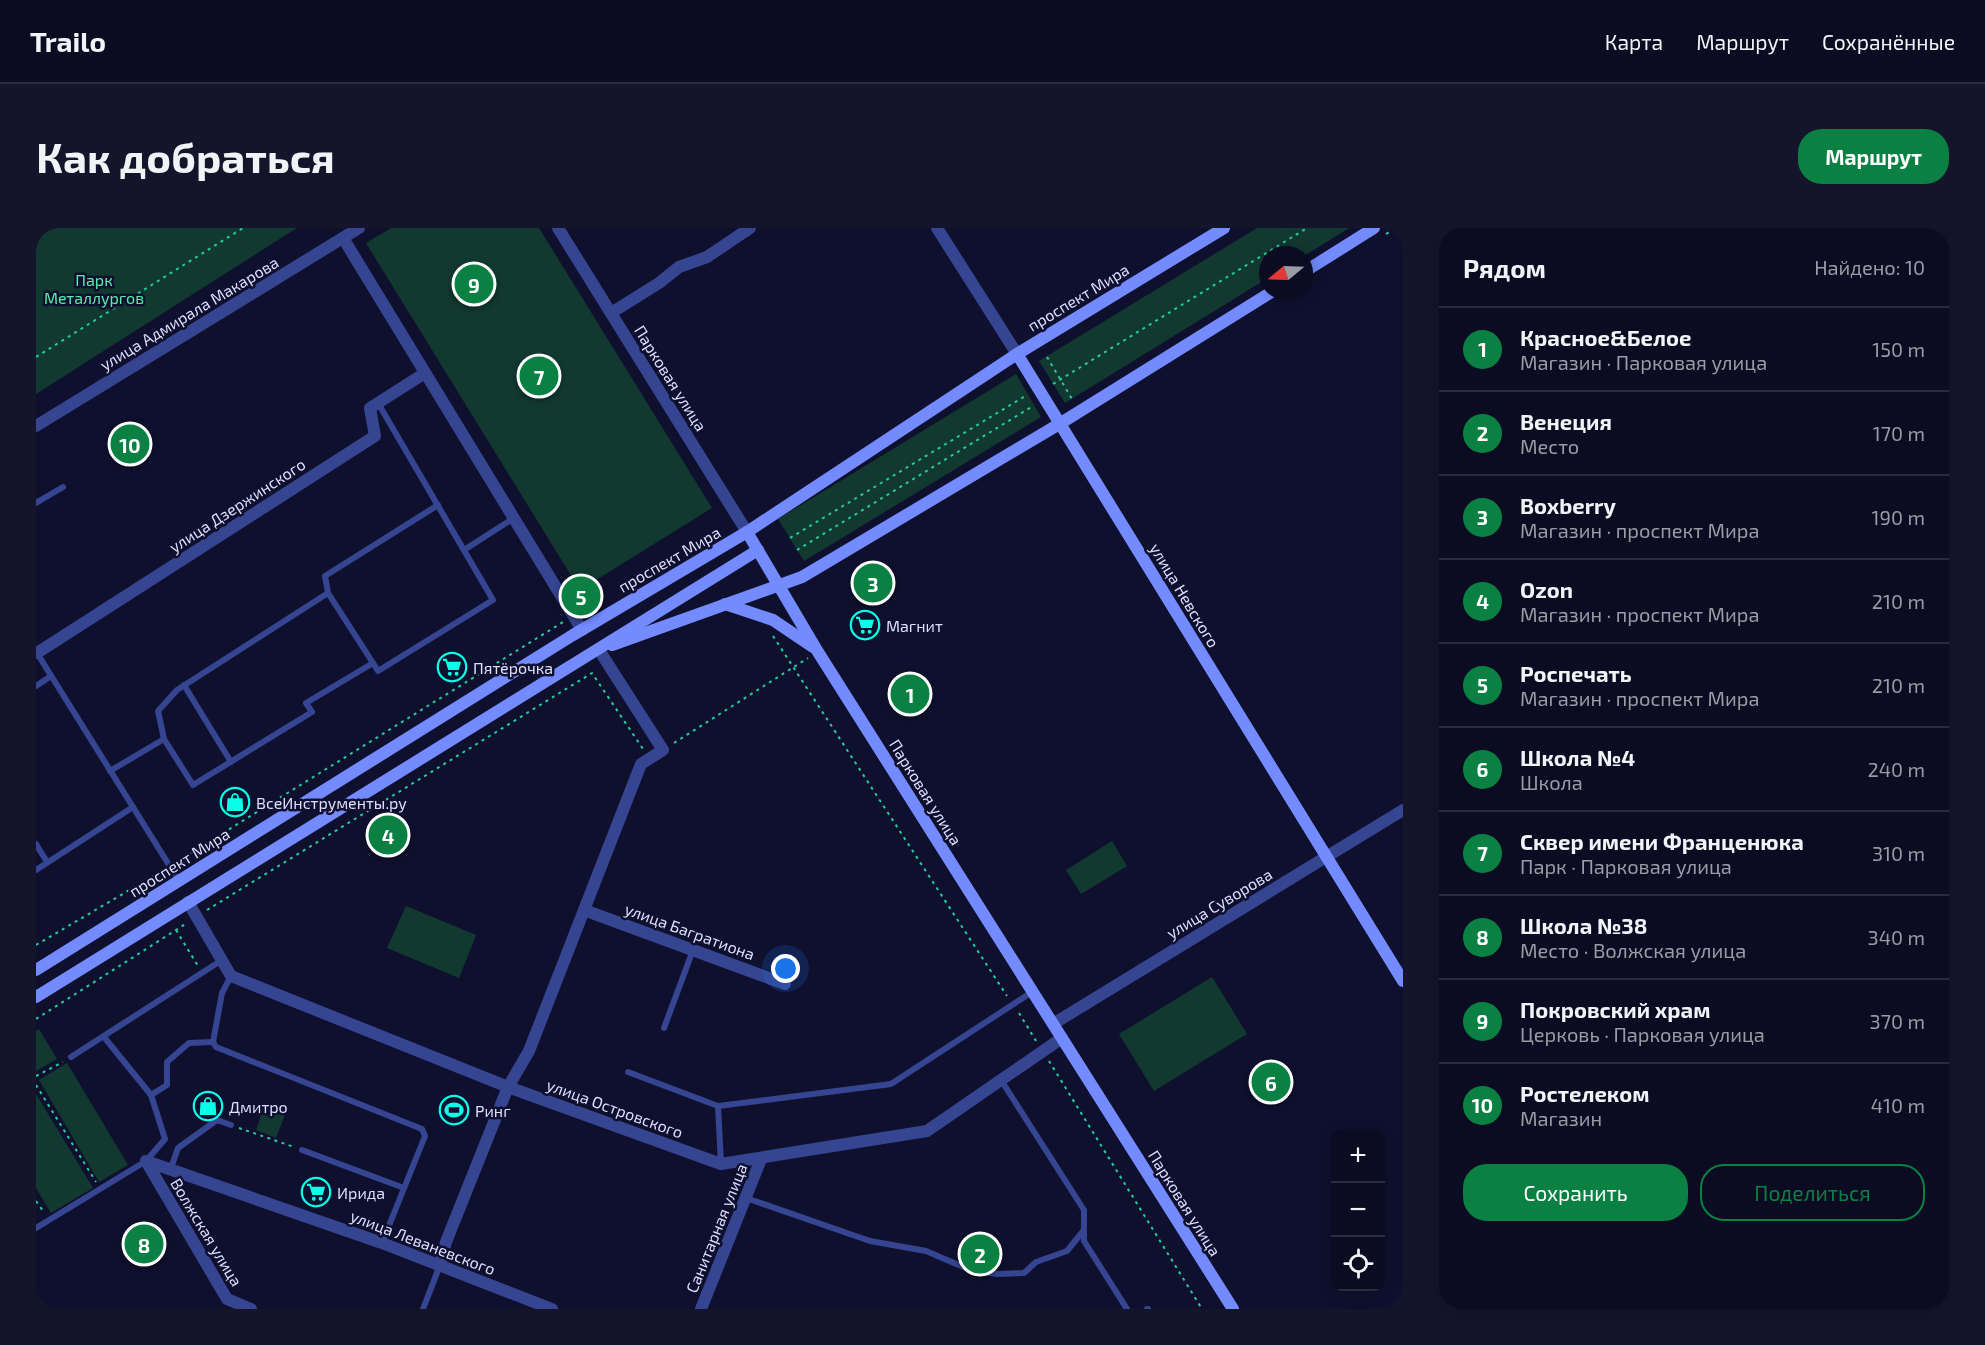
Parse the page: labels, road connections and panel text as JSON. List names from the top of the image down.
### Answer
{
  "streets": {
    "main road": ["проспект Мира", "Парковая улица", "улица Невского"],
    "street": [
      "улица Адмирала Макарова",
      "улица Дзержинского",
      "улица Суворова",
      "улица Багратиона",
      "улица Островского",
      "Санитарная улица",
      "Волжская улица",
      "улица Леваневского"
    ]
  },
  "crossings": [
    ["проспект Мира", "Парковая улица"],
    ["проспект Мира", "улица Невского"],
    ["Парковая улица", "улица Суворова"],
    ["Парковая улица", "улица Островского"],
    ["улица Невского", "улица Суворова"],
    ["улица Островского", "Санитарная улица"],
    ["Волжская улица", "улица Леваневского"]
  ],
  "parks": ["Парк Металлургов"],
  "places": {
    "supermarket": ["Магнит", "Пятёрочка", "Ирида"],
    "shop": ["ВсеИнструменты.ру", "Дмитро"],
    "sports": ["Ринг"]
  },
  "north": "left",
  "page": {
    "header": "Trailo",
    "nav": ["Карта", "Маршрут", "Сохранённые"],
    "buttons": [
      "Маршрут",
      ["Сохранить", "Поделиться"]
    ],
    "title": "Как добраться",
    "heading": ["Рядом", "Найдено: 10"],
    "pins": [
      "9",
      "7",
      "10",
      "3",
      "5",
      "1",
      "4",
      "6",
      "8",
      "2"
    ],
    "list": [
      {
        "mark": "1",
        "name": "Красное&Белое",
        "note": "Магазин · Парковая улица",
        "value": "150 m"
      },
      {
        "mark": "2",
        "name": "Венеция",
        "note": "Место",
        "value": "170 m"
      },
      {
        "mark": "3",
        "name": "Boxberry",
        "note": "Магазин · проспект Мира",
        "value": "190 m"
      },
      {
        "mark": "4",
        "name": "Ozon",
        "note": "Магазин · проспект Мира",
        "value": "210 m"
      },
      {
        "mark": "5",
        "name": "Роспечать",
        "note": "Магазин · проспект Мира",
        "value": "210 m"
      },
      {
        "mark": "6",
        "name": "Школа №4",
        "note": "Школа",
        "value": "240 m"
      },
      {
        "mark": "7",
        "name": "Сквер имени Франценюка",
        "note": "Парк · Парковая улица",
        "value": "310 m"
      },
      {
        "mark": "8",
        "name": "Школа №38",
        "note": "Место · Волжская улица",
        "value": "340 m"
      },
      {
        "mark": "9",
        "name": "Покровский храм",
        "note": "Церковь · Парковая улица",
        "value": "370 m"
      },
      {
        "mark": "10",
        "name": "Ростелеком",
        "note": "Магазин",
        "value": "410 m"
      }
    ],
    "map_buttons": ["+", "−"]
  }
}
